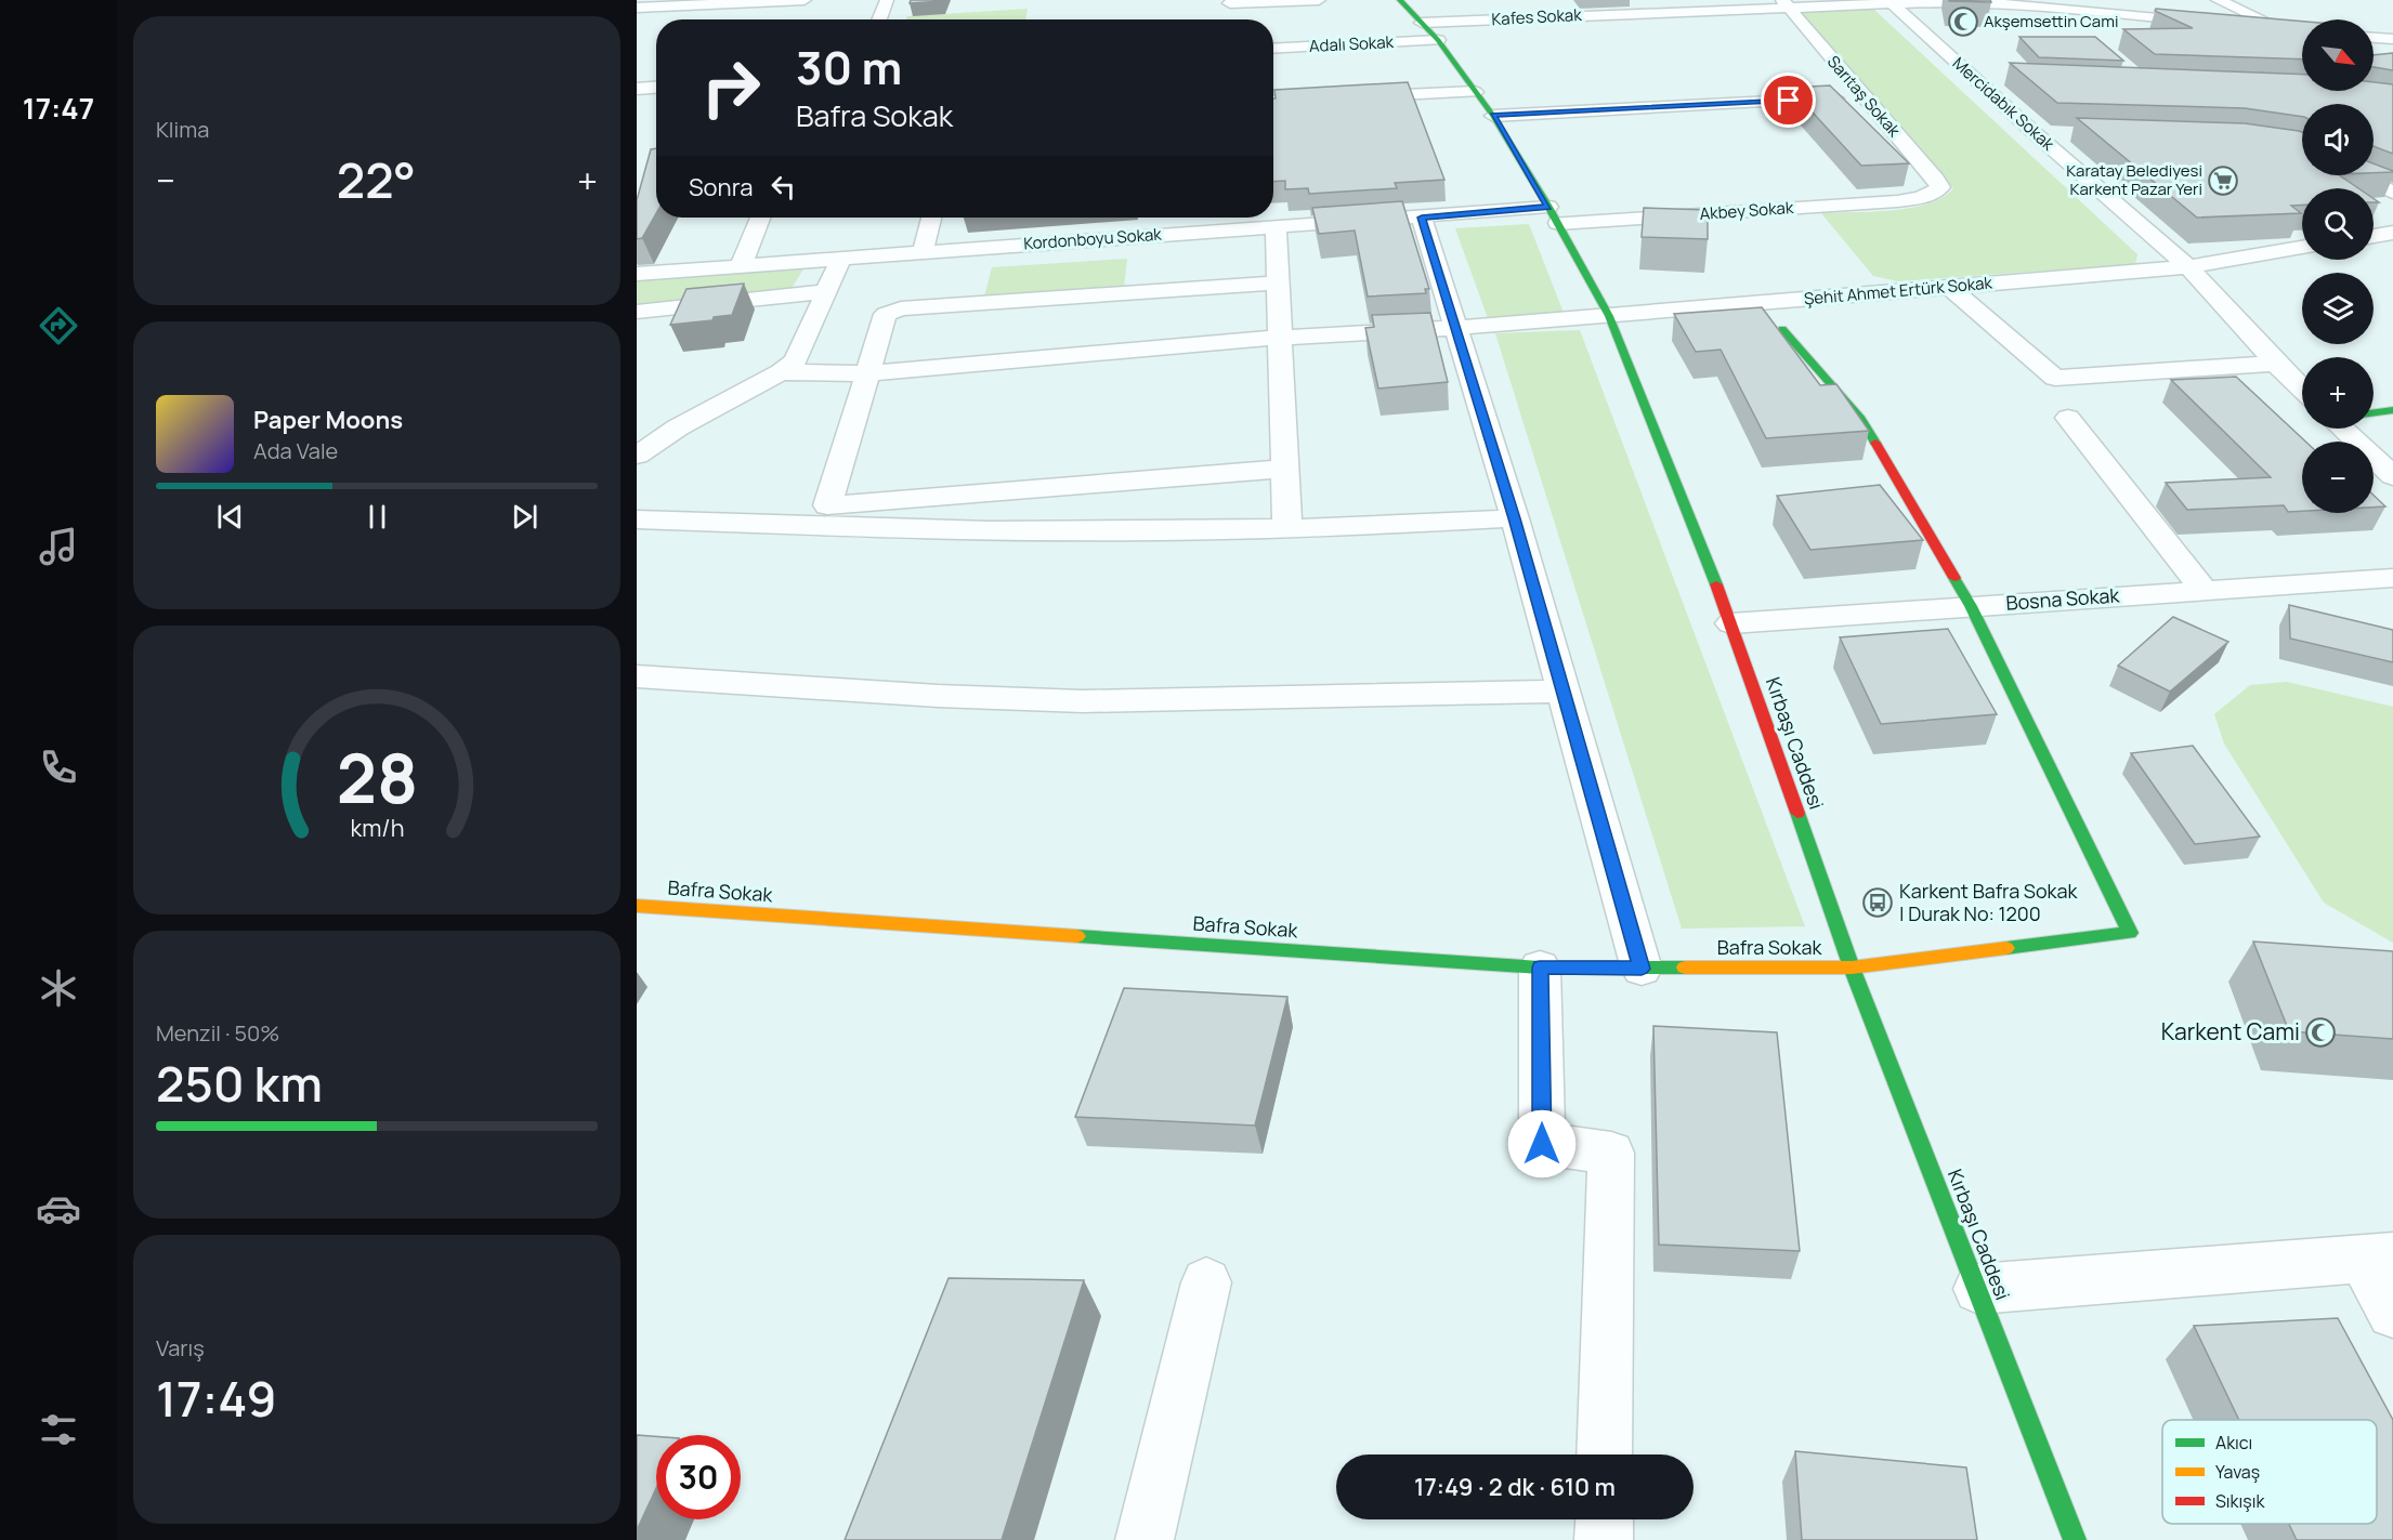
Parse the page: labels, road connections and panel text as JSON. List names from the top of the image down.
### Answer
{
  "streets": {
    "street": [
      "Kafes Sokak",
      "Adalı Sokak",
      "Sarıtaş Sokak",
      "Mercidabık Sokak",
      "Akbey Sokak",
      "Kordonboyu Sokak",
      "Şehit Ahmet Ertürk Sokak",
      "Bosna Sokak",
      "Kırbaşı Caddesi",
      "Bafra Sokak"
    ]
  },
  "crossings": [
    ["Kafes Sokak", "Sarıtaş Sokak"],
    ["Kafes Sokak", "Mercidabık Sokak"],
    ["Kafes Sokak", "Kırbaşı Caddesi"],
    ["Adalı Sokak", "Kırbaşı Caddesi"],
    ["Sarıtaş Sokak", "Akbey Sokak"],
    ["Mercidabık Sokak", "Şehit Ahmet Ertürk Sokak"],
    ["Akbey Sokak", "Kordonboyu Sokak"],
    ["Akbey Sokak", "Kırbaşı Caddesi"],
    ["Kordonboyu Sokak", "Kırbaşı Caddesi"],
    ["Şehit Ahmet Ertürk Sokak", "Kırbaşı Caddesi"],
    ["Bosna Sokak", "Kırbaşı Caddesi"],
    ["Bosna Sokak", "Bafra Sokak"],
    ["Kırbaşı Caddesi", "Bafra Sokak"]
  ],
  "places": {
    "mosque": ["Akşemsettin Cami", "Karkent Cami"],
    "supermarket": ["Karatay Belediyesi Karkent Pazar Yeri"],
    "bus stop": ["Karkent Bafra Sokak | Durak No: 1200"]
  },
  "legend": ["Akıcı", "Yavaş", "Sıkışık"],
  "north": "bottom right",
  "page": {
    "tabs": "17:47",
    "tile": [
      "Klima",
      ["Menzil · 50%", "250 km"],
      ["Varış", "17:49"]
    ],
    "map_buttons": ["+", "−"],
    "turn": ["30 m", "Bafra Sokak"],
    "heat": ["−", "22°", "+"],
    "then": "Sonra",
    "song": ["Paper Moons", "Ada Vale"],
    "limit": "30",
    "trip": "17:49 · 2 dk · 610 m",
    "gauge": ["28", "km/h"]
  }
}
